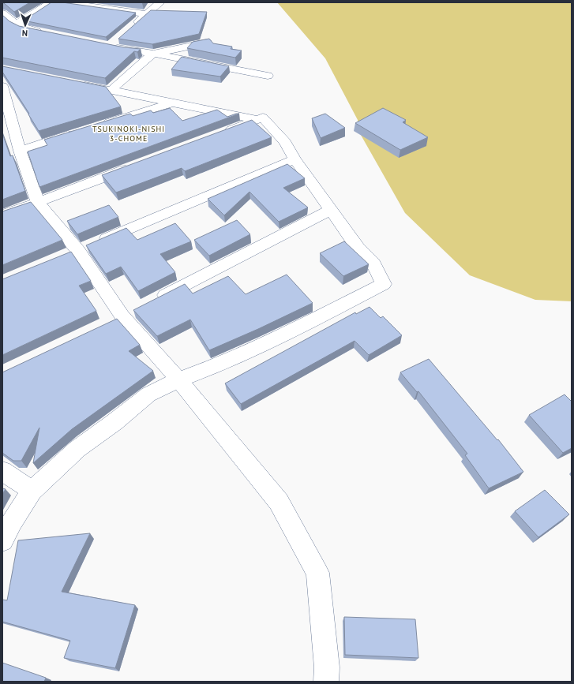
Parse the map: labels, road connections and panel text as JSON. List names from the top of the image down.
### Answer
{
  "districts": ["TSUKINOKI-NISHI 3-CHOME"],
  "north": "bottom"
}
